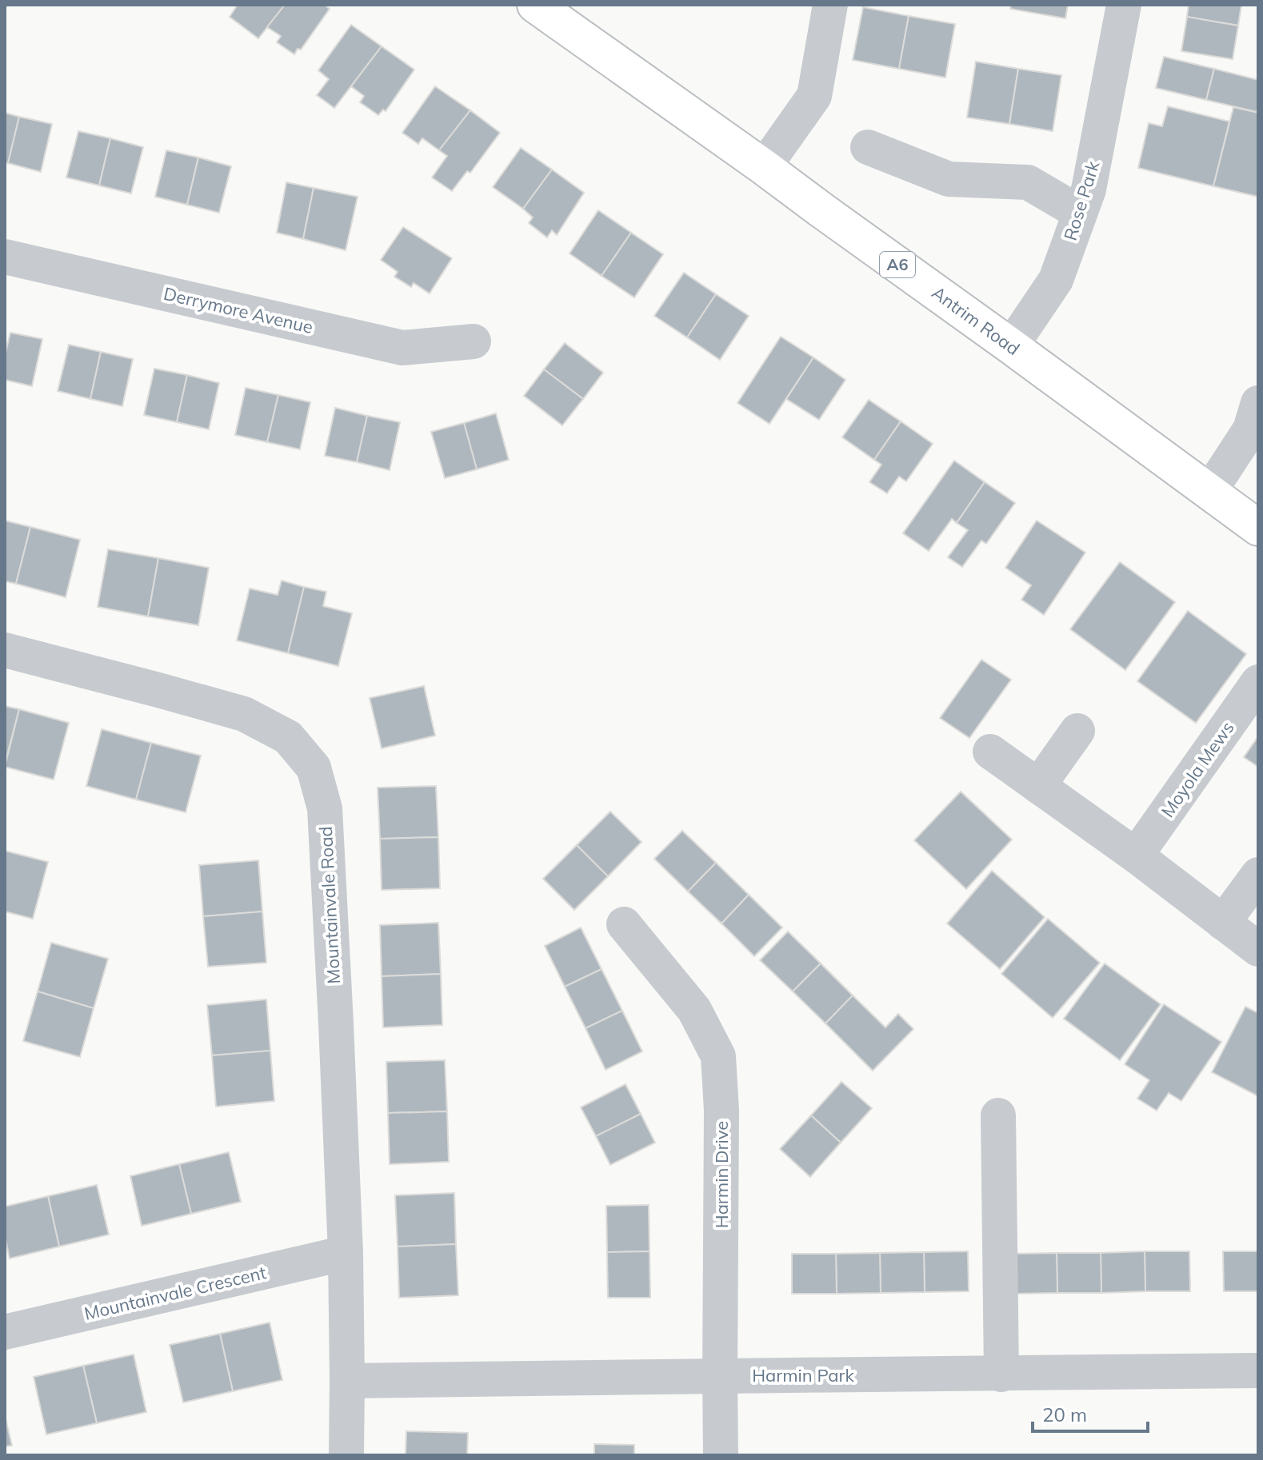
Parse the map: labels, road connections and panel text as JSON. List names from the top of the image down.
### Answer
{
  "streets": {
    "main road": ["A6", "Antrim Road"],
    "street": [
      "Rose Park",
      "Derrymore Avenue",
      "Moyola Mews",
      "Mountainvale Road",
      "Harmin Drive",
      "Mountainvale Crescent",
      "Harmin Park"
    ]
  },
  "crossings": [
    ["Rose Park", "Antrim Road"],
    ["Mountainvale Road", "Mountainvale Crescent"],
    ["Mountainvale Road", "Harmin Park"],
    ["Harmin Drive", "Harmin Park"]
  ],
  "scale_bar": "20 m"
}
